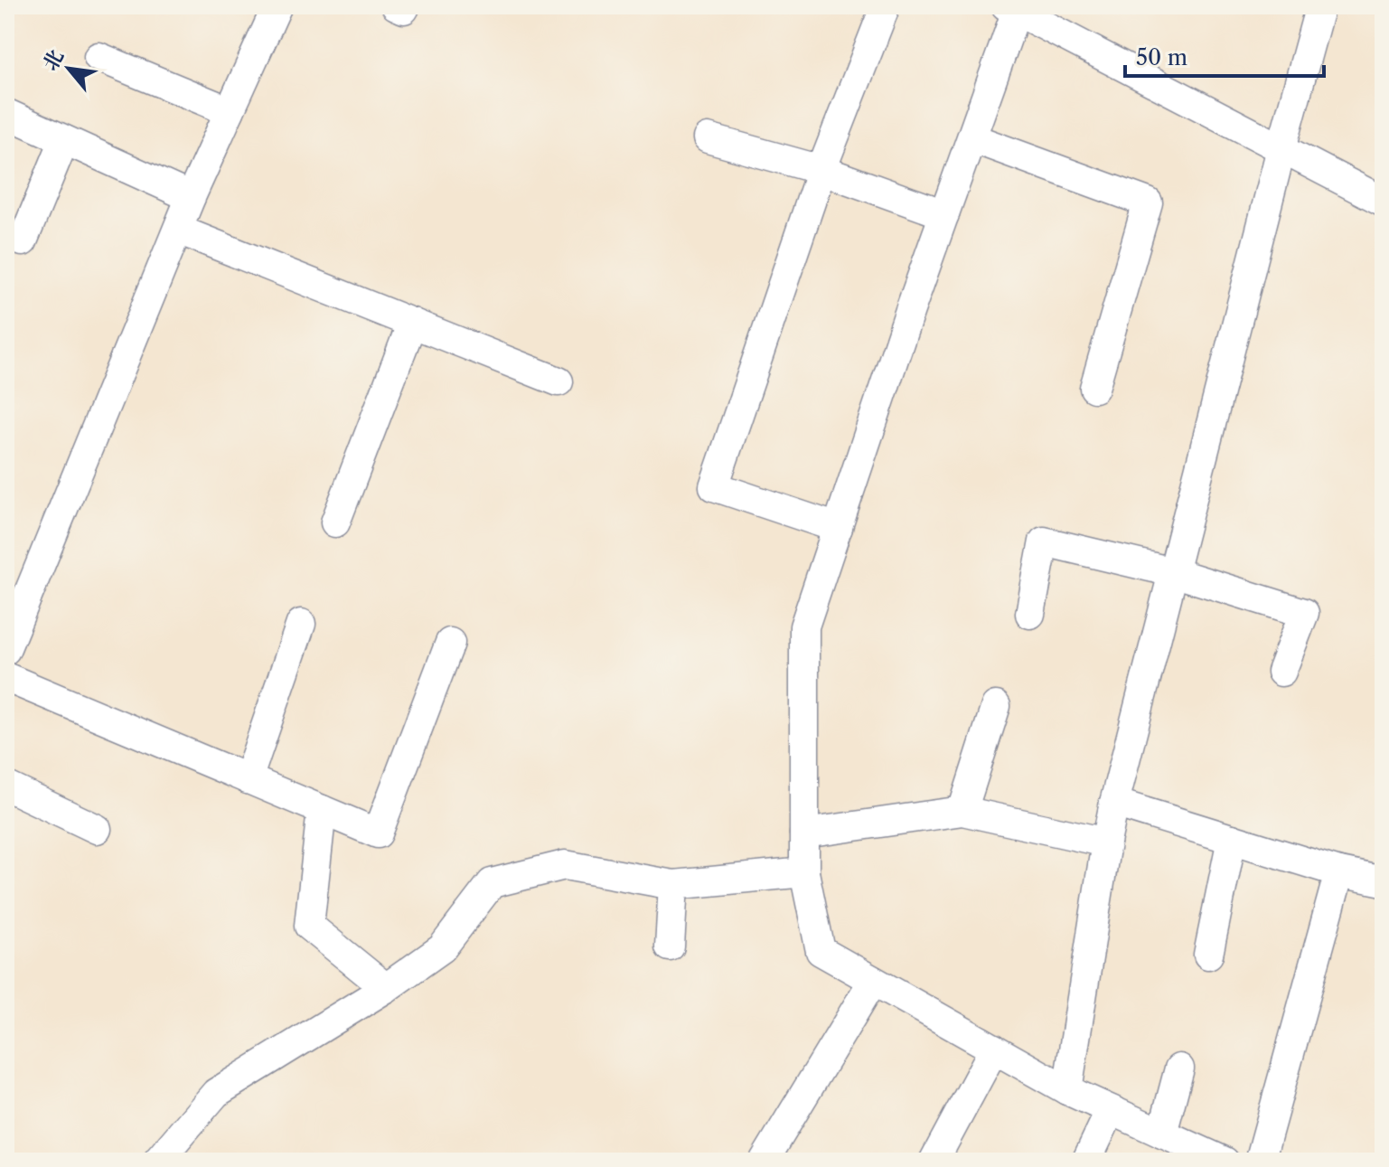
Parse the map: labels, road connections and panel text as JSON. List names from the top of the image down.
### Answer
{
  "scale_bar": "50 m",
  "north": "top left"
}
